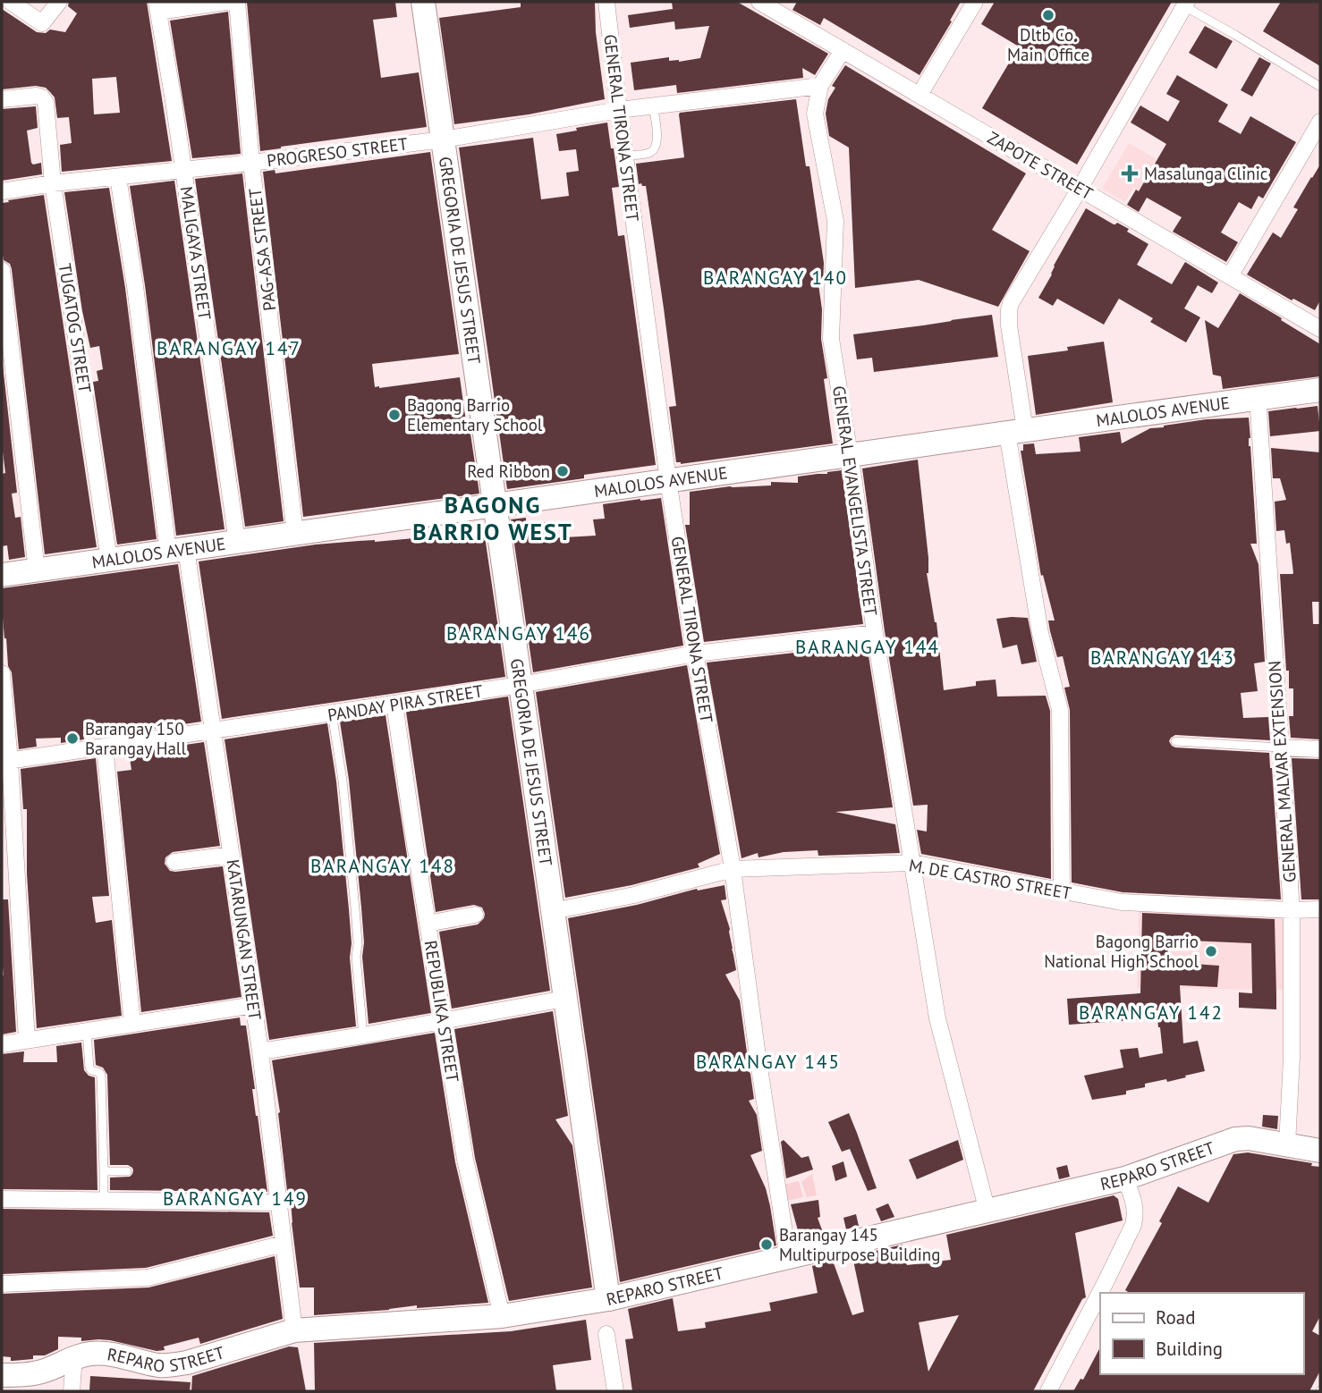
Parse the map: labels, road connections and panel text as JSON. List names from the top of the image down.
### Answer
{
  "streets": {
    "street": [
      "GENERAL TIRONA STREET",
      "PROGRESO STREET",
      "ZAPOTE STREET",
      "PAG-ASA STREET",
      "MALIGAYA STREET",
      "GREGORIA DE JESUS STREET",
      "TUGATOG STREET",
      "MALOLOS AVENUE",
      "GENERAL EVANGELISTA STREET",
      "PANDAY PIRA STREET",
      "GENERAL MALVAR EXTENSION",
      "M. DE CASTRO STREET",
      "KATARUNGAN STREET",
      "REPUBLIKA STREET",
      "REPARO STREET"
    ]
  },
  "crossings": [
    ["GENERAL TIRONA STREET", "PROGRESO STREET"],
    ["GENERAL TIRONA STREET", "MALOLOS AVENUE"],
    ["GENERAL TIRONA STREET", "PANDAY PIRA STREET"],
    ["GENERAL TIRONA STREET", "M. DE CASTRO STREET"],
    ["GENERAL TIRONA STREET", "REPARO STREET"],
    ["PROGRESO STREET", "PAG-ASA STREET"],
    ["PROGRESO STREET", "MALIGAYA STREET"],
    ["PROGRESO STREET", "GREGORIA DE JESUS STREET"],
    ["PROGRESO STREET", "TUGATOG STREET"],
    ["PROGRESO STREET", "GENERAL EVANGELISTA STREET"],
    ["PROGRESO STREET", "KATARUNGAN STREET"],
    ["ZAPOTE STREET", "GENERAL EVANGELISTA STREET"],
    ["PAG-ASA STREET", "MALOLOS AVENUE"],
    ["MALIGAYA STREET", "MALOLOS AVENUE"],
    ["GREGORIA DE JESUS STREET", "MALOLOS AVENUE"],
    ["GREGORIA DE JESUS STREET", "PANDAY PIRA STREET"],
    ["GREGORIA DE JESUS STREET", "M. DE CASTRO STREET"],
    ["GREGORIA DE JESUS STREET", "REPARO STREET"],
    ["TUGATOG STREET", "MALOLOS AVENUE"],
    ["MALOLOS AVENUE", "GENERAL EVANGELISTA STREET"],
    ["MALOLOS AVENUE", "GENERAL MALVAR EXTENSION"],
    ["MALOLOS AVENUE", "KATARUNGAN STREET"],
    ["GENERAL EVANGELISTA STREET", "PANDAY PIRA STREET"],
    ["GENERAL EVANGELISTA STREET", "M. DE CASTRO STREET"],
    ["GENERAL EVANGELISTA STREET", "REPARO STREET"],
    ["PANDAY PIRA STREET", "KATARUNGAN STREET"],
    ["PANDAY PIRA STREET", "REPUBLIKA STREET"],
    ["GENERAL MALVAR EXTENSION", "M. DE CASTRO STREET"],
    ["GENERAL MALVAR EXTENSION", "REPARO STREET"],
    ["KATARUNGAN STREET", "REPARO STREET"],
    ["REPUBLIKA STREET", "REPARO STREET"]
  ],
  "districts": [
    "BARANGAY 140",
    "BARANGAY 147",
    "BAGONG BARRIO WEST",
    "BARANGAY 146",
    "BARANGAY 144",
    "BARANGAY 143",
    "BARANGAY 148",
    "BARANGAY 142",
    "BARANGAY 145",
    "BARANGAY 149"
  ],
  "places": {
    "other": [
      "Dltb Co. Main Office",
      "Bagong Barrio Elementary School",
      "Red Ribbon",
      "Barangay 150 Barangay Hall",
      "Bagong Barrio National High School",
      "Barangay 145 Multipurpose Building"
    ],
    "health": ["Masalunga Clinic"]
  },
  "legend": ["Road", "Building"]
}
